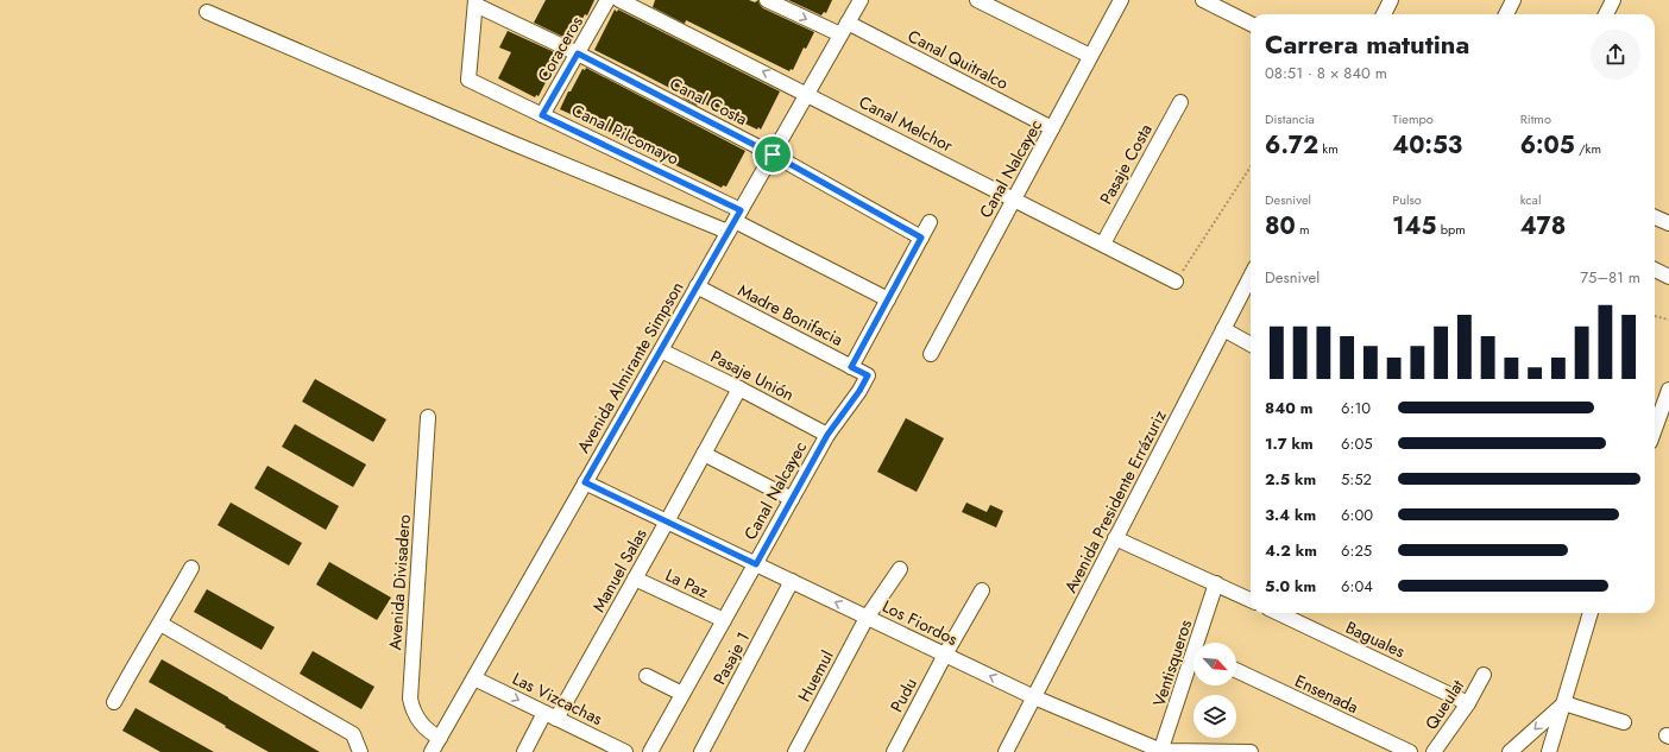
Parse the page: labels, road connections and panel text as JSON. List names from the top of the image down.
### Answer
{
  "streets": {
    "street": [
      "Coraceros",
      "Canal Quitralco",
      "Canal Costa",
      "Canal Melchor",
      "Canal Pilcomayo",
      "Pasaje Costa",
      "Canal Nalcayec",
      "Madre Bonifacia",
      "Avenida Almirante Simpson",
      "Pasaje Unión",
      "Avenida Presidente Errázuriz",
      "Manuel Salas",
      "Avenida Divisadero",
      "La Paz",
      "Los Fiordos",
      "Baguales",
      "Pasaje 1",
      "Ventisqueros",
      "Huemul",
      "Ensenada",
      "Pudu",
      "Las Vizcachas",
      "Queulat"
    ]
  },
  "crossings": [
    ["Coraceros", "Canal Costa"],
    ["Coraceros", "Canal Pilcomayo"],
    ["Canal Quitralco", "Canal Nalcayec"],
    ["Canal Quitralco", "Avenida Almirante Simpson"],
    ["Canal Costa", "Canal Pilcomayo"],
    ["Canal Costa", "Avenida Almirante Simpson"],
    ["Canal Melchor", "Pasaje Costa"],
    ["Canal Melchor", "Canal Nalcayec"],
    ["Canal Melchor", "Avenida Almirante Simpson"],
    ["Canal Pilcomayo", "Avenida Almirante Simpson"],
    ["Canal Nalcayec", "Madre Bonifacia"],
    ["Canal Nalcayec", "Pasaje Unión"],
    ["Canal Nalcayec", "La Paz"],
    ["Canal Nalcayec", "Los Fiordos"],
    ["Madre Bonifacia", "Avenida Almirante Simpson"],
    ["Avenida Almirante Simpson", "Pasaje Unión"],
    ["Avenida Almirante Simpson", "Avenida Divisadero"],
    ["Avenida Almirante Simpson", "Los Fiordos"],
    ["Avenida Almirante Simpson", "Las Vizcachas"],
    ["Pasaje Unión", "Manuel Salas"],
    ["Avenida Presidente Errázuriz", "Los Fiordos"],
    ["Manuel Salas", "La Paz"],
    ["Manuel Salas", "Los Fiordos"],
    ["Manuel Salas", "Las Vizcachas"],
    ["Los Fiordos", "Pasaje 1"],
    ["Los Fiordos", "Ventisqueros"],
    ["Los Fiordos", "Huemul"],
    ["Los Fiordos", "Pudu"],
    ["Baguales", "Queulat"]
  ],
  "one_way": ["Las Vizcachas"],
  "north": "bottom right",
  "page": {
    "heading": ["Carrera matutina", "08:51 · 8 × 840 m"],
    "stats": [
      ["Distancia", "6.72 km"],
      ["Tiempo", "40:53"],
      ["Ritmo", "6:05 /km"],
      ["Desnivel", "80 m"],
      ["Pulso", "145 bpm"],
      ["kcal", "478"]
    ],
    "chart": ["Desnivel", "75–81 m"],
    "list": [
      {
        "name": "840 m",
        "note": "6:10"
      },
      {
        "name": "1.7 km",
        "note": "6:05"
      },
      {
        "name": "2.5 km",
        "note": "5:52"
      },
      {
        "name": "3.4 km",
        "note": "6:00"
      },
      {
        "name": "4.2 km",
        "note": "6:25"
      },
      {
        "name": "5.0 km",
        "note": "6:04"
      }
    ]
  }
}
